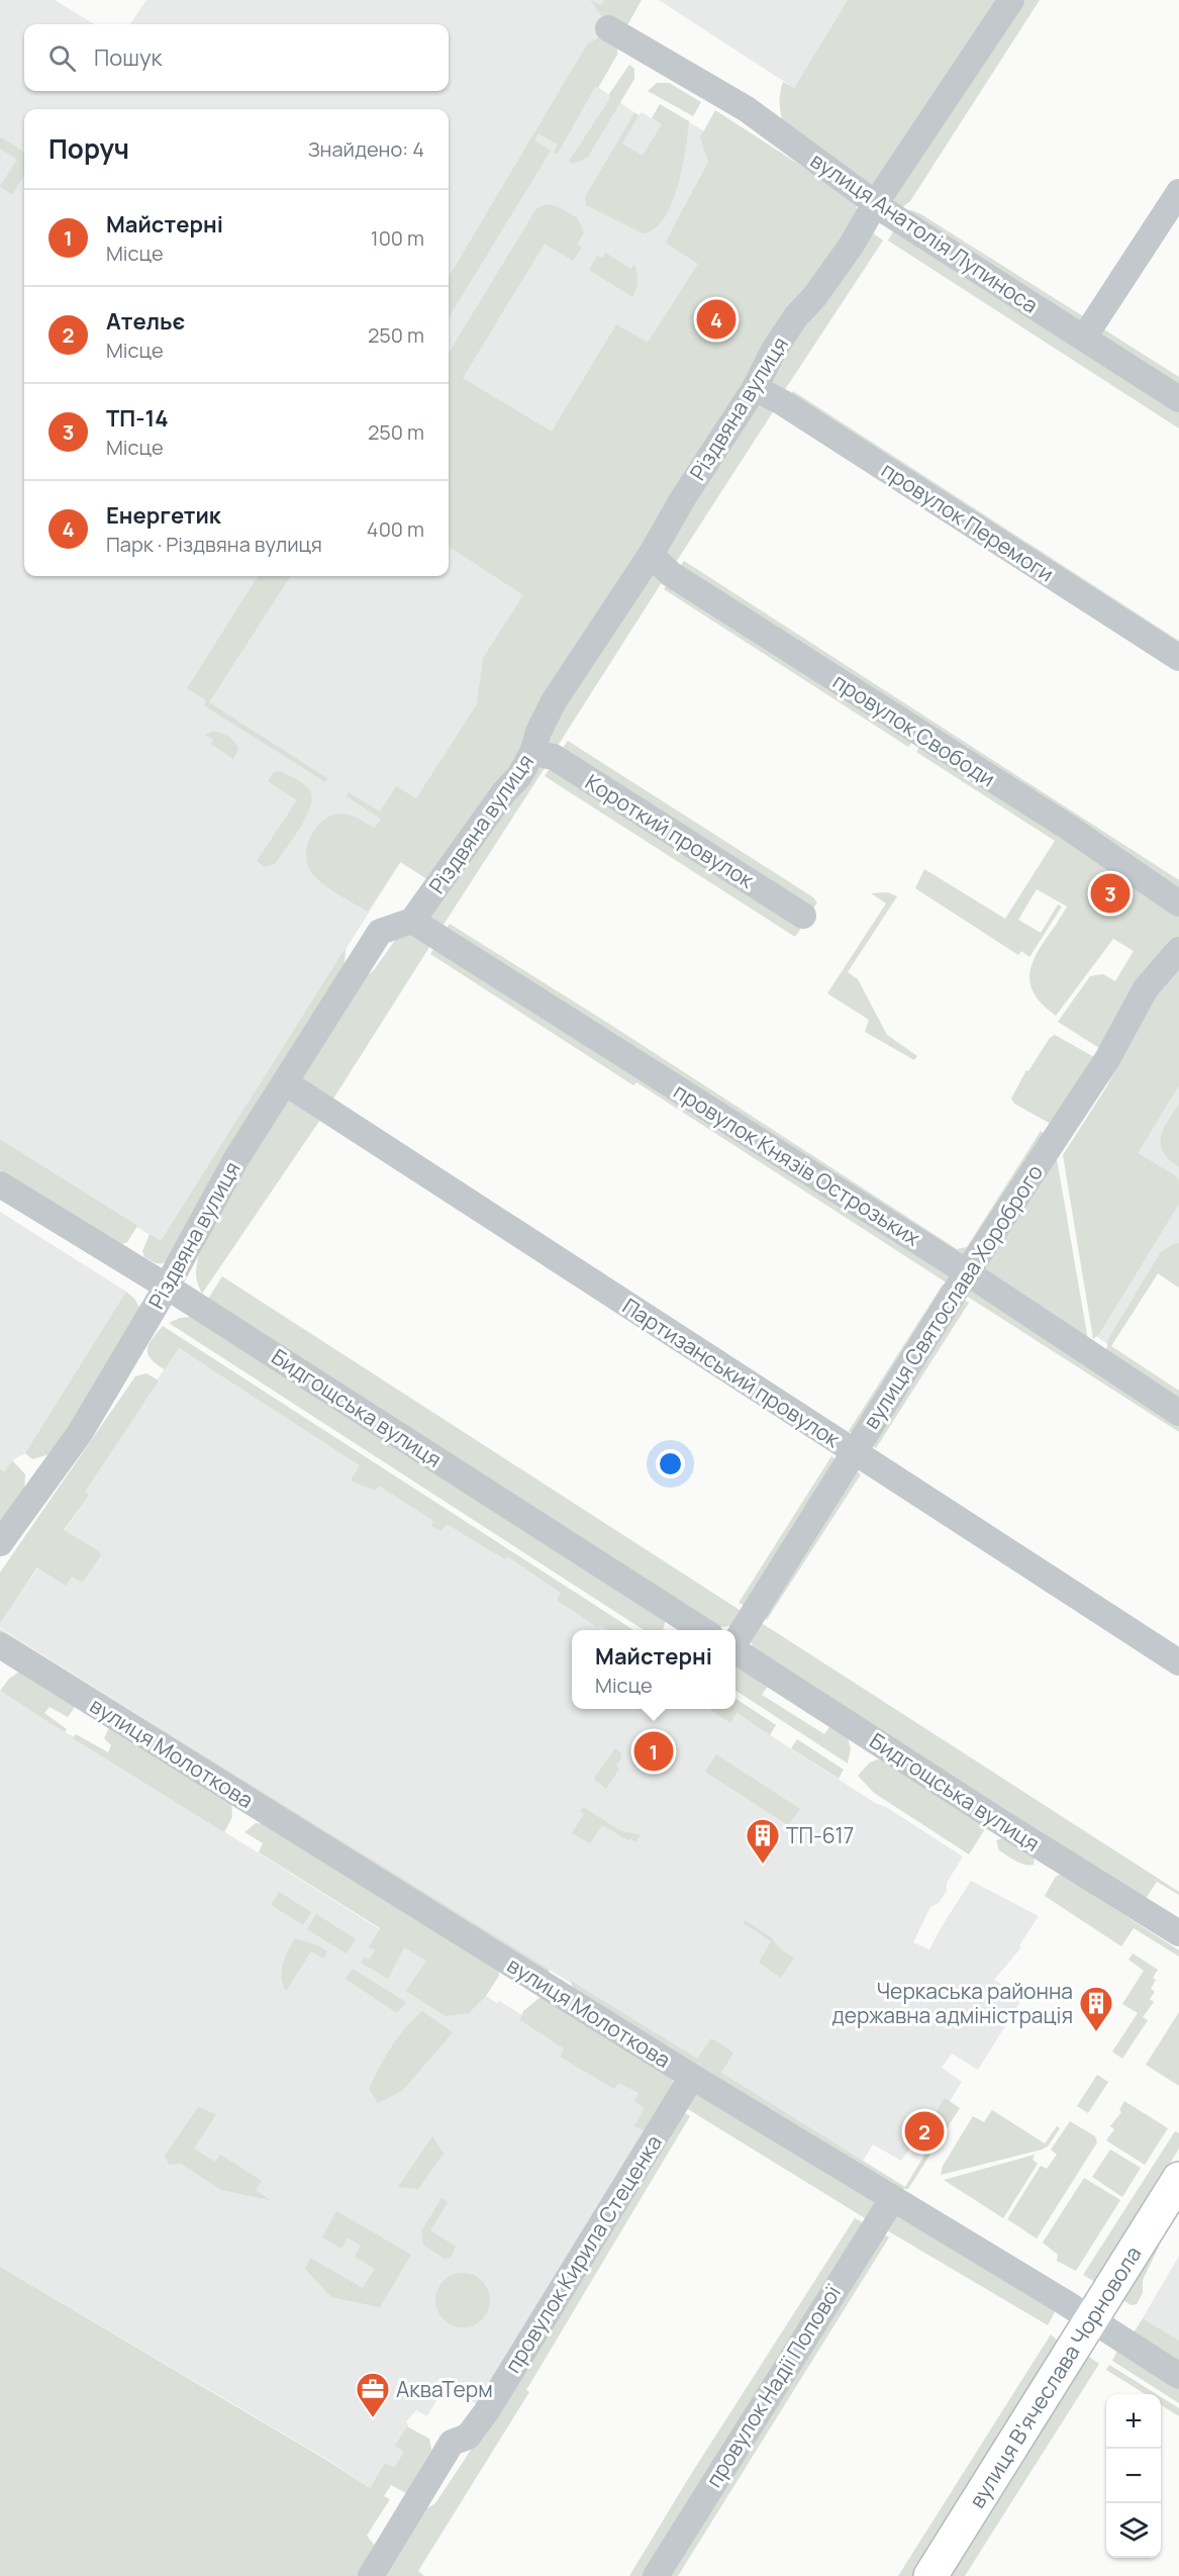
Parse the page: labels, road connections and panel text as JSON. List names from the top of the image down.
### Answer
{
  "streets": {
    "main road": ["вулиця Вʼячеслава Чорновола"],
    "street": [
      "вулиця Анатолія Лупиноса",
      "Різдвяна вулиця",
      "провулок Перемоги",
      "провулок Свободи",
      "Короткий провулок",
      "провулок Князів Острозьких",
      "вулиця Святослава Хороброго",
      "Партизанський провулок",
      "Бидгощська вулиця",
      "вулиця Молоткова",
      "провулок Кирила Стеценка",
      "провулок Надії Попової"
    ]
  },
  "crossings": [
    ["вулиця Анатолія Лупиноса", "Різдвяна вулиця"],
    ["Різдвяна вулиця", "провулок Перемоги"],
    ["Різдвяна вулиця", "провулок Свободи"],
    ["Різдвяна вулиця", "Короткий провулок"],
    ["Різдвяна вулиця", "провулок Князів Острозьких"],
    ["Різдвяна вулиця", "Партизанський провулок"],
    ["Різдвяна вулиця", "Бидгощська вулиця"],
    ["провулок Князів Острозьких", "вулиця Святослава Хороброго"],
    ["вулиця Святослава Хороброго", "Партизанський провулок"],
    ["вулиця Молоткова", "провулок Кирила Стеценка"],
    ["вулиця Молоткова", "вулиця Вʼячеслава Чорновола"],
    ["вулиця Молоткова", "провулок Надії Попової"]
  ],
  "places": {
    "building": ["ТП-617", "Черкаська районна державна адміністрація"],
    "office": ["АкваТерм"]
  },
  "page": {
    "search": "Пошук",
    "heading": ["Поруч", "Знайдено: 4"],
    "list": [
      {
        "mark": "1",
        "name": "Майстерні",
        "note": "Місце",
        "value": "100 m"
      },
      {
        "mark": "2",
        "name": "Ательє",
        "note": "Місце",
        "value": "250 m"
      },
      {
        "mark": "3",
        "name": "ТП-14",
        "note": "Місце",
        "value": "250 m"
      },
      {
        "mark": "4",
        "name": "Енергетик",
        "note": "Парк · Різдвяна вулиця",
        "value": "400 m"
      }
    ],
    "pins": [
      "4",
      "3",
      "1",
      "2"
    ],
    "popup": ["Майстерні", "Місце"],
    "map_buttons": ["+", "−"]
  }
}
